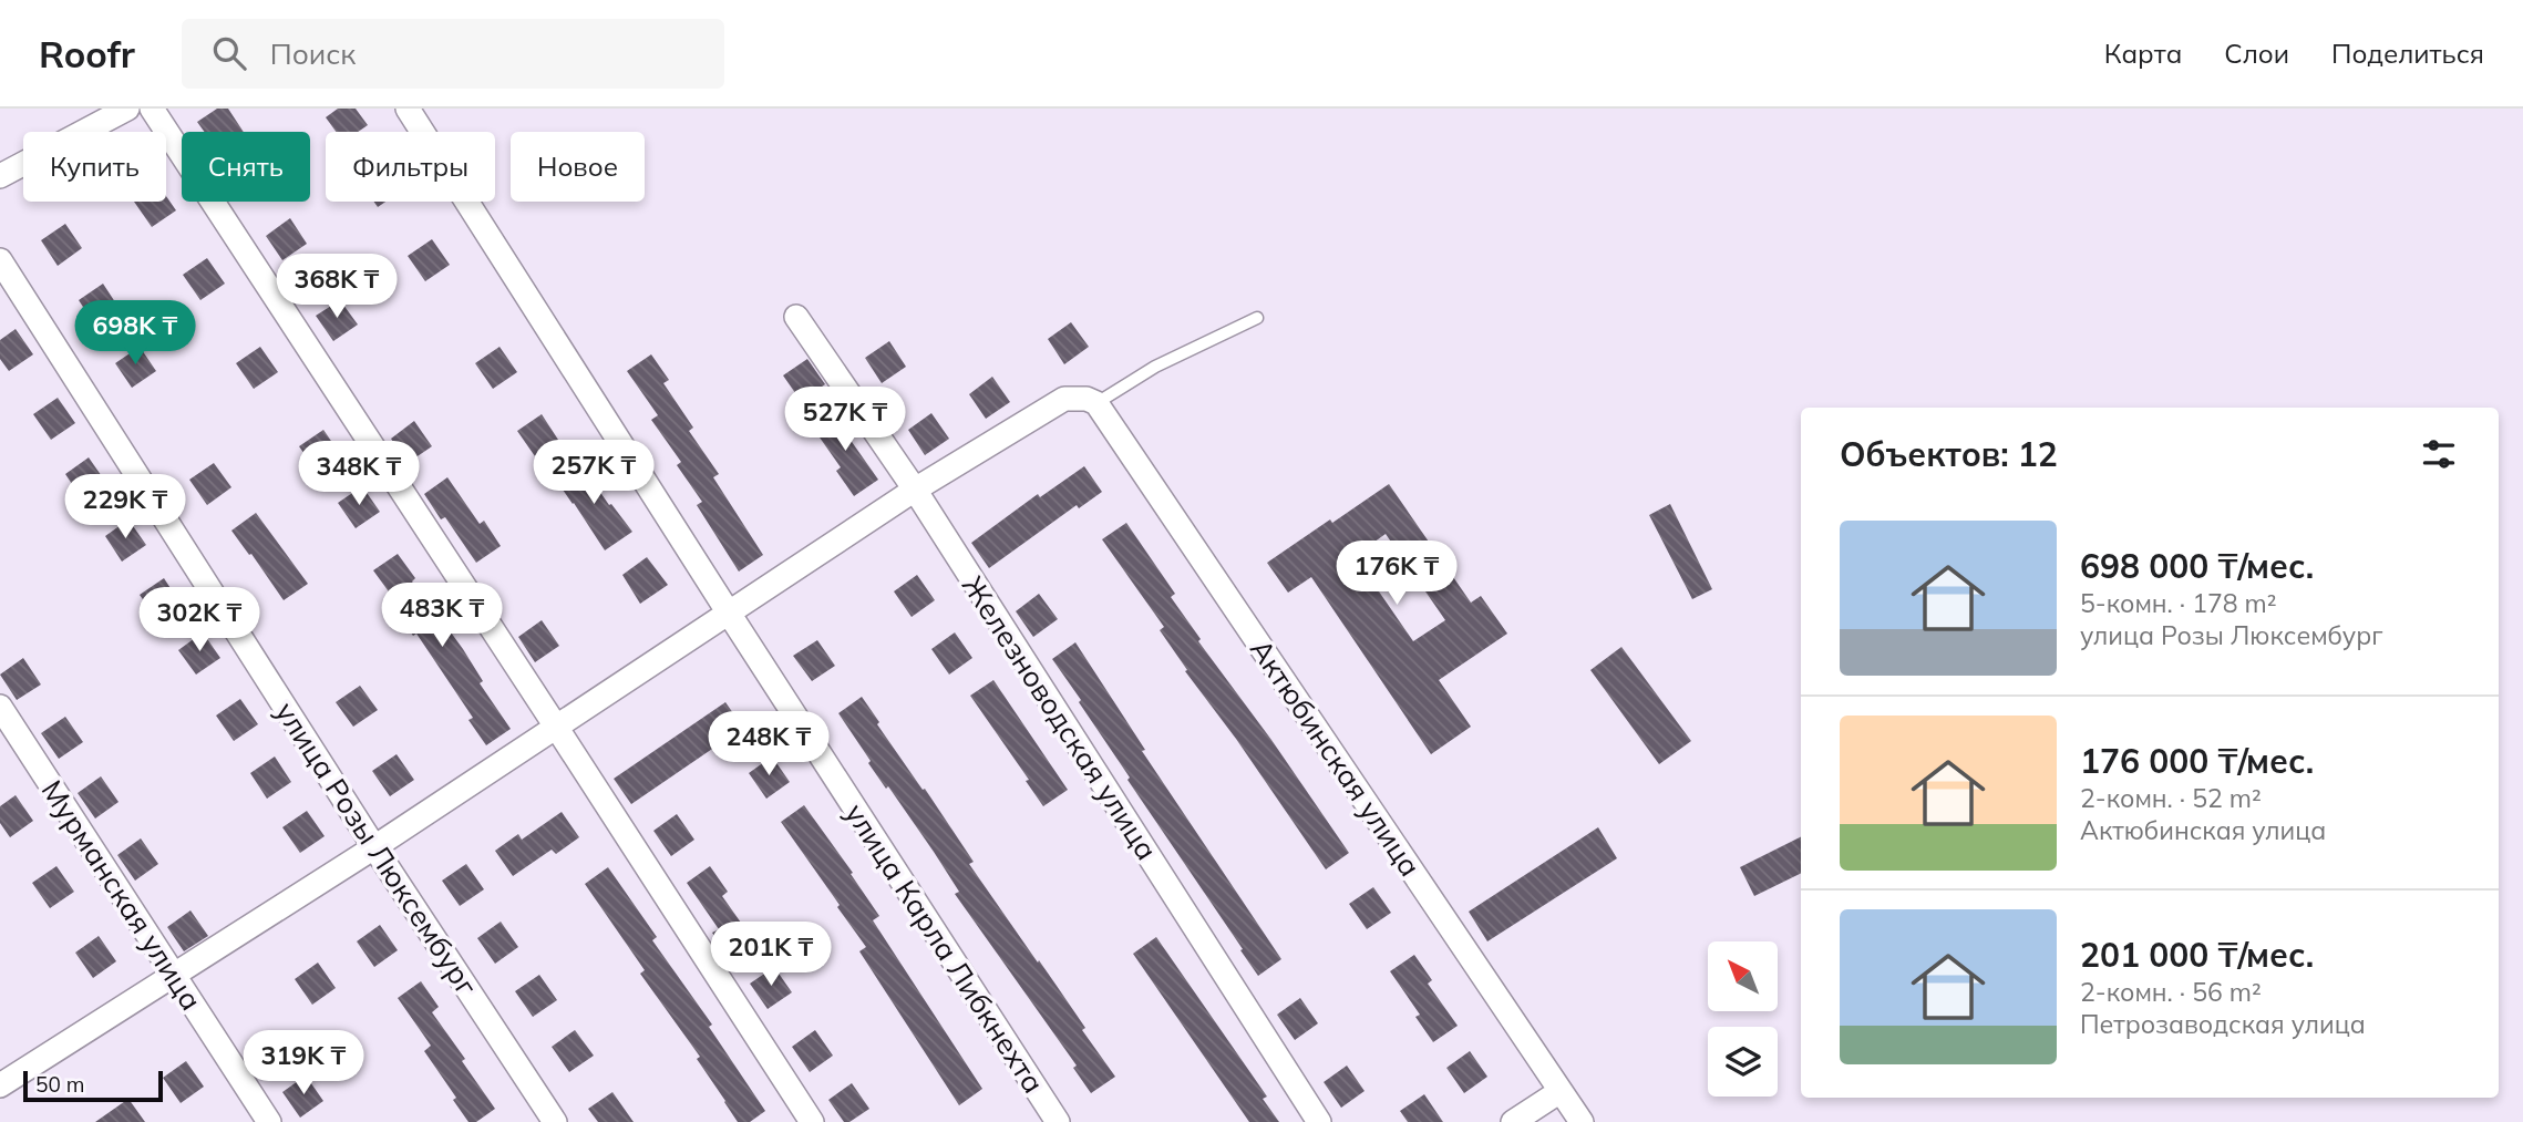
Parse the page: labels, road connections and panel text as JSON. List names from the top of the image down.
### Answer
{
  "streets": {
    "street": [
      "Железноводская улица",
      "Актюбинская улица",
      "улица Розы Люксембург",
      "Мурманская улица",
      "улица Карла Либкнехта"
    ]
  },
  "scale_bar": "50 m",
  "north": "top left",
  "page": {
    "header": "Roofr",
    "search": "Поиск",
    "nav": ["Карта", "Слои", "Поделиться"],
    "chip": [
      "Купить",
      "Снять",
      "Фильтры",
      "Новое"
    ],
    "price": [
      "368K ₸",
      "698K ₸",
      "527K ₸",
      "257K ₸",
      "348K ₸",
      "229K ₸",
      "176K ₸",
      "483K ₸",
      "302K ₸",
      "248K ₸",
      "201K ₸",
      "319K ₸"
    ],
    "heading": "Объектов: 12",
    "list": [
      {
        "name": "698 000 ₸/мес.",
        "note": "5-комн. · 178 m² · улица Розы Люксембург"
      },
      {
        "name": "176 000 ₸/мес.",
        "note": "2-комн. · 52 m² · Актюбинская улица"
      },
      {
        "name": "201 000 ₸/мес.",
        "note": "2-комн. · 56 m² · Петрозаводская улица"
      }
    ],
    "scale": "50 m"
  }
}
